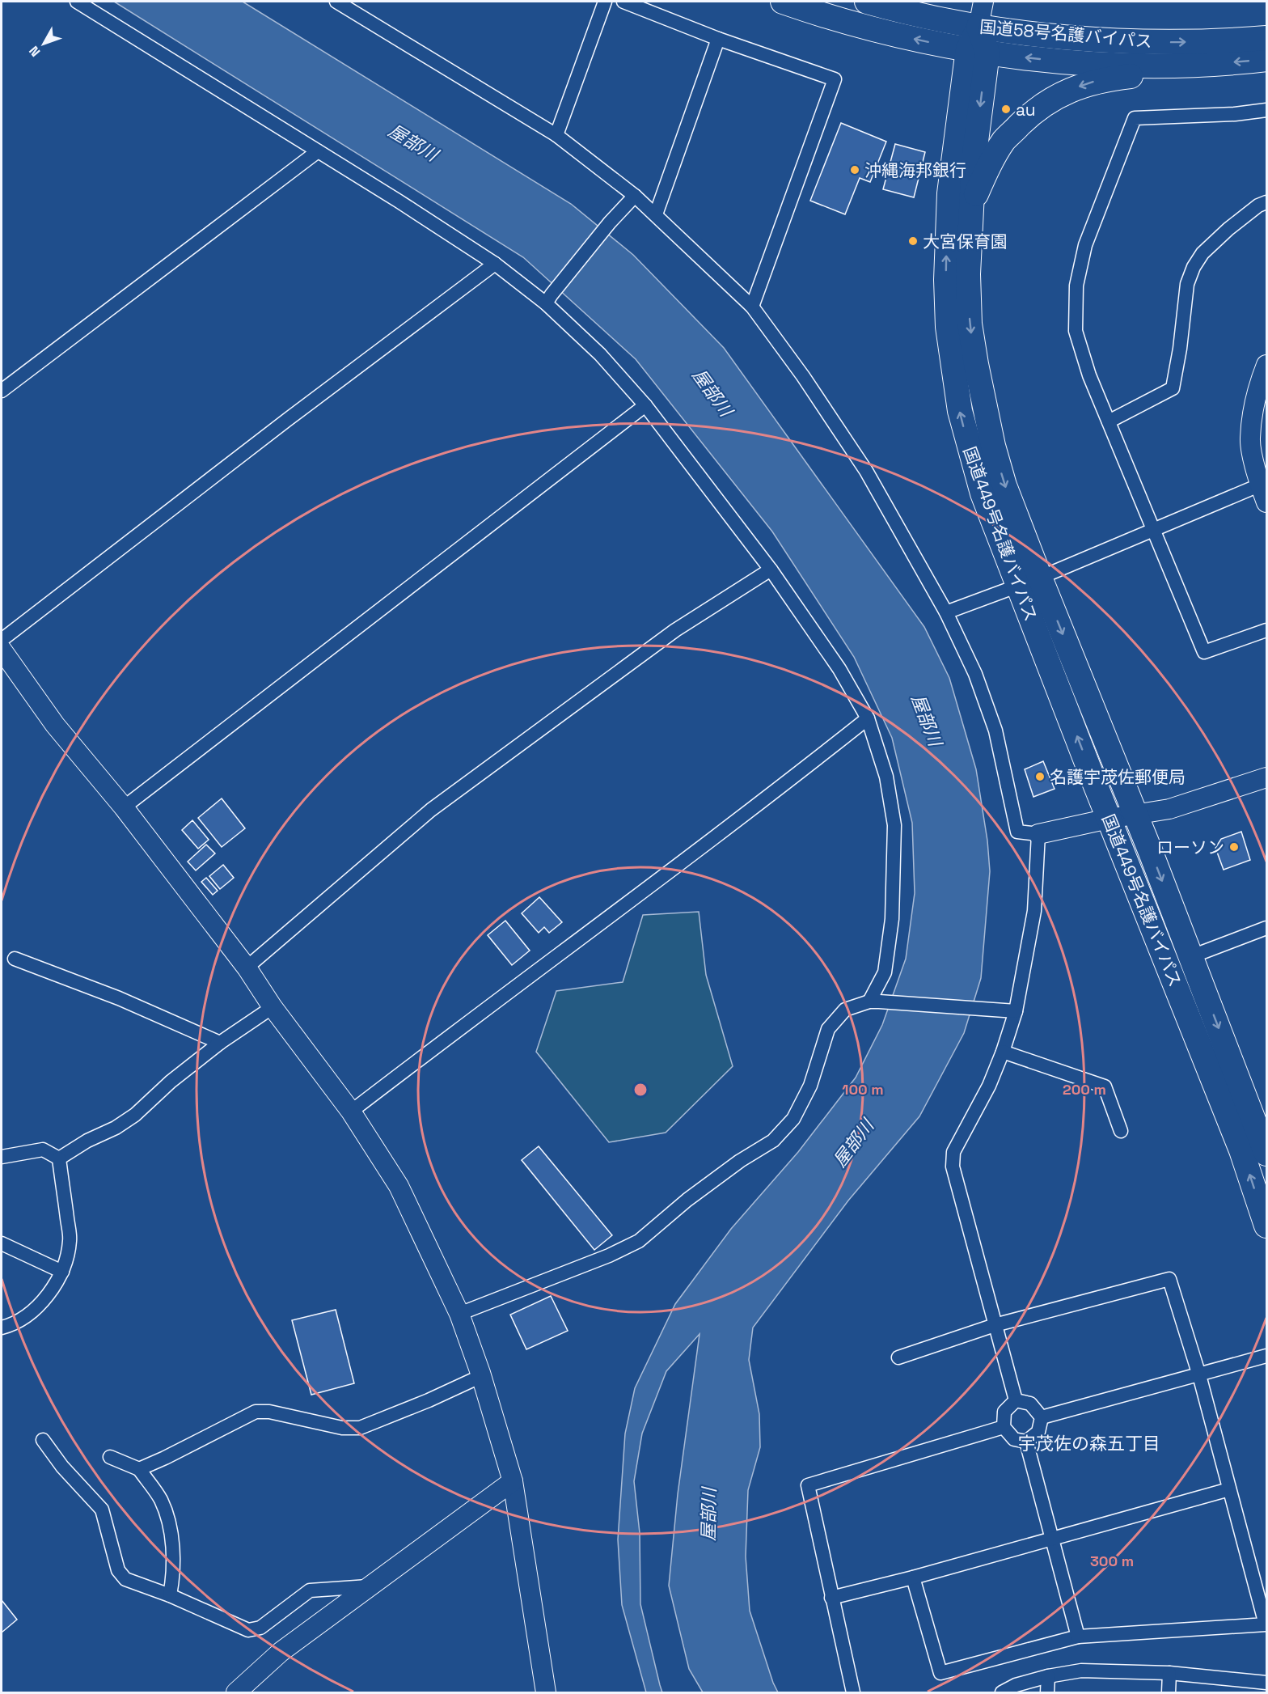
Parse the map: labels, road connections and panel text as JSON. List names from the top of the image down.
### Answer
{
  "streets": {
    "highway": ["国道58号名護バイパス", "国道449号名護バイパス"]
  },
  "crossings": [
    ["国道58号名護バイパス", "国道449号名護バイパス"]
  ],
  "districts": ["宇茂佐の森五丁目"],
  "water": ["屋部川"],
  "places": [
    "au",
    "沖縄海邦銀行",
    "大宮保育園",
    "名護宇茂佐郵便局",
    "ローソン"
  ],
  "north": "bottom left",
  "rings": ["100 m", "200 m", "300 m"]
}
